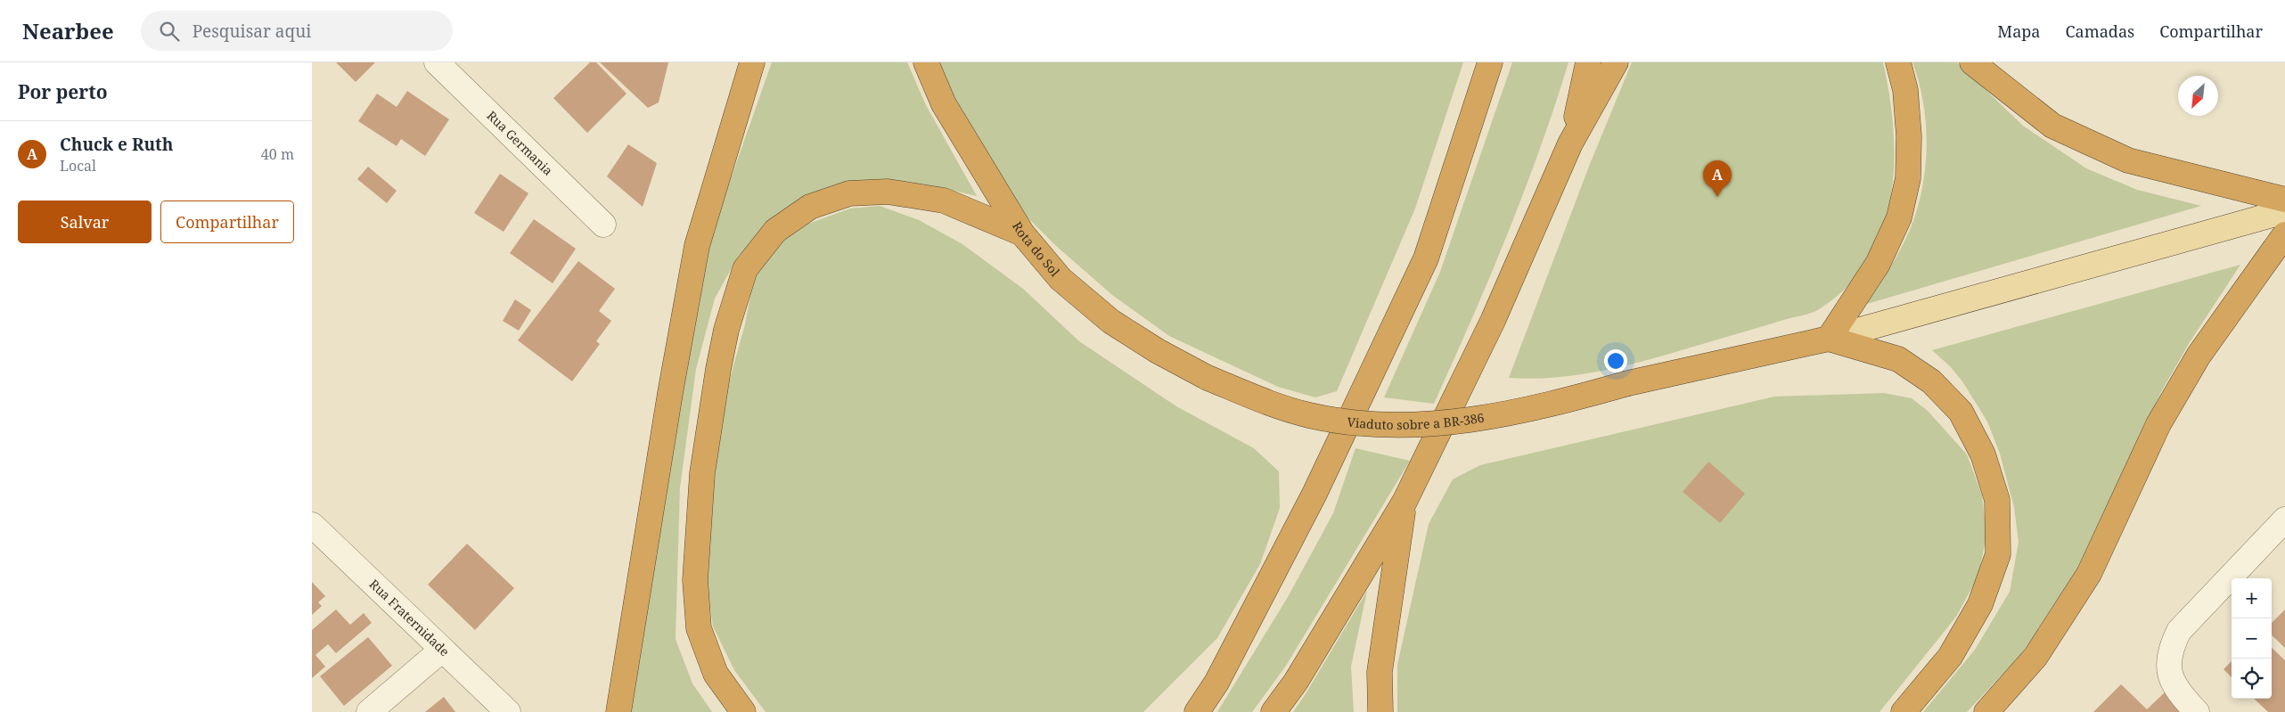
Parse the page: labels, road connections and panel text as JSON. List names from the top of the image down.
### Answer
{
  "streets": {
    "highway": ["Rota do Sol", "Viaduto sobre a BR-386"],
    "street": ["Rua Germania", "Rua Fraternidade"]
  },
  "crossings": [
    ["Rota do Sol", "Viaduto sobre a BR-386"]
  ],
  "north": "bottom left",
  "page": {
    "header": "Nearbee",
    "search": "Pesquisar aqui",
    "nav": ["Mapa", "Camadas", "Compartilhar"],
    "heading": "Por perto",
    "list": [
      {
        "mark": "A",
        "name": "Chuck e Ruth",
        "note": "Local",
        "value": "40 m"
      }
    ],
    "pins": "A",
    "buttons": ["Salvar", "Compartilhar"],
    "map_buttons": ["+", "−"]
  }
}
